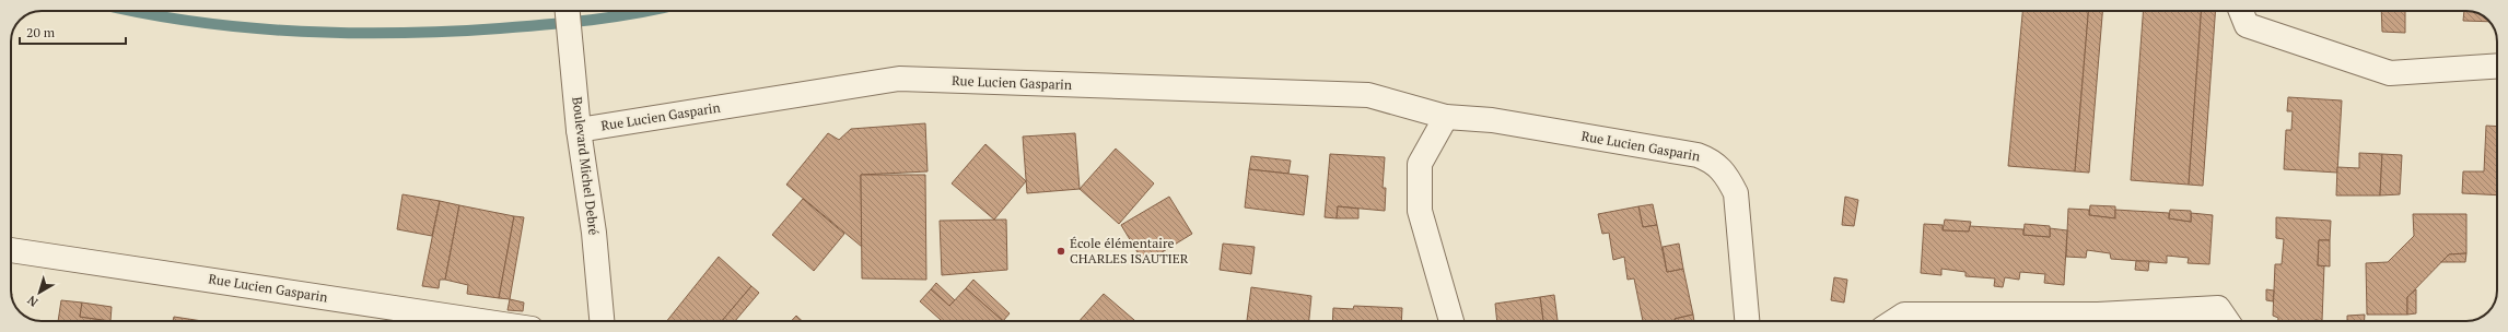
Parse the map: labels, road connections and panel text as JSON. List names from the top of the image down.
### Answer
{
  "streets": {
    "street": ["Rue Lucien Gasparin", "Boulevard Michel Debré"]
  },
  "crossings": [
    ["Rue Lucien Gasparin", "Boulevard Michel Debré"]
  ],
  "places": ["École élémentaire CHARLES ISAUTIER"],
  "scale_bar": "20 m",
  "north": "bottom left"
}
